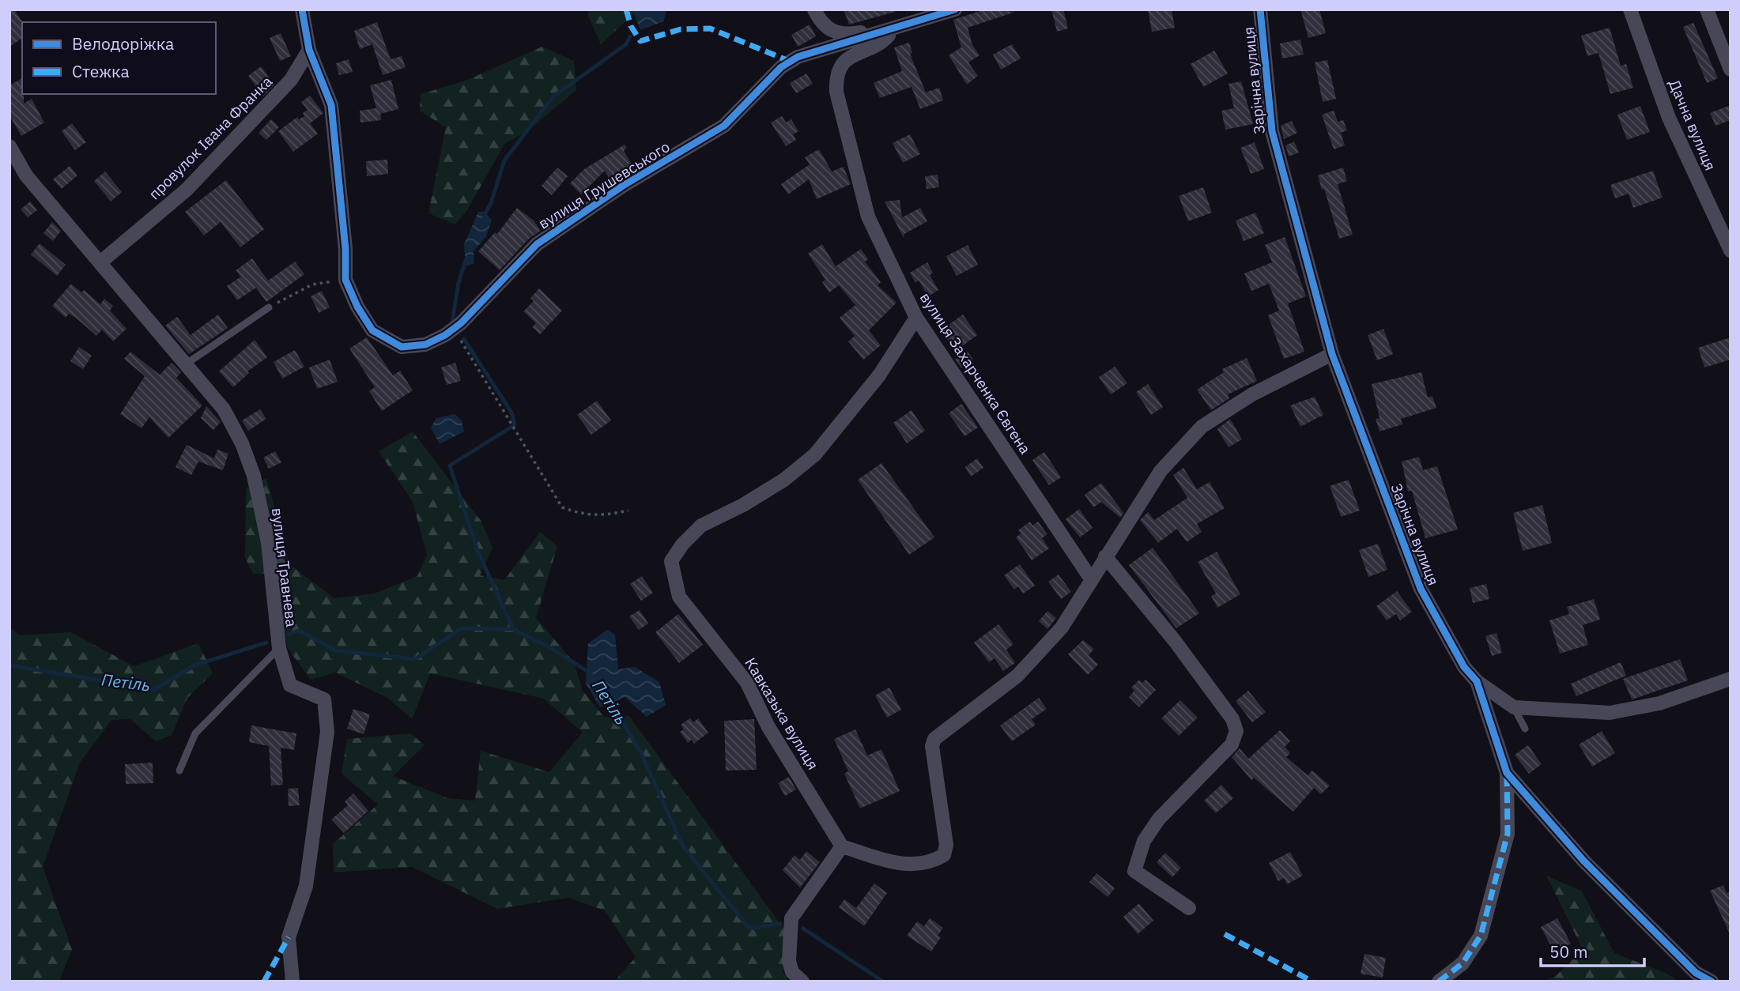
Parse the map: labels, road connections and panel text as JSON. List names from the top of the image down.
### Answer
{
  "streets": {
    "street": [
      "Зарічна вулиця",
      "Дачна вулиця",
      "провулок Івана Франка",
      "вулиця Грушевського",
      "вулиця Захарченка Євгена",
      "вулиця Травнева",
      "Кавказька вулиця"
    ]
  },
  "crossings": [
    ["провулок Івана Франка", "вулиця Грушевського"],
    ["провулок Івана Франка", "вулиця Травнева"],
    ["вулиця Грушевського", "вулиця Захарченка Євгена"],
    ["вулиця Захарченка Євгена", "Кавказька вулиця"]
  ],
  "water": ["Петіль"],
  "legend": ["Велодоріжка", "Стежка"],
  "scale_bar": "50 m"
}
